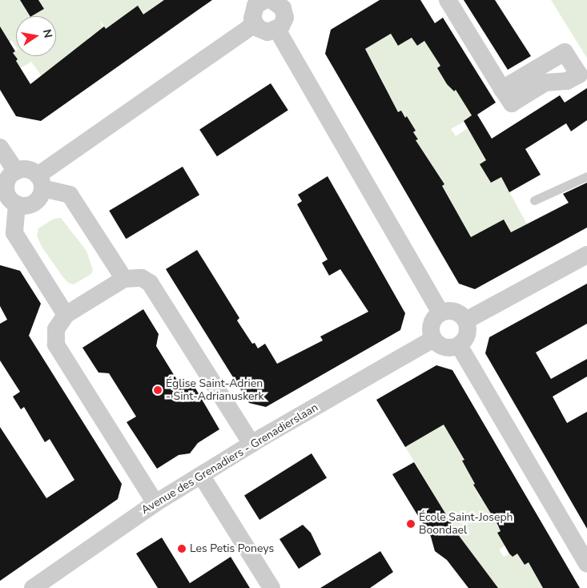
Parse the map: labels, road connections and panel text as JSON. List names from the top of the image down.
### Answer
{
  "streets": {
    "street": ["Avenue des Grenadiers - Grenadierslaan"]
  },
  "places": ["Église Saint-Adrien - Sint-Adrianuskerk", "École Saint-Joseph Boondael", "Les Petis Poneys"],
  "north": "right"
}
